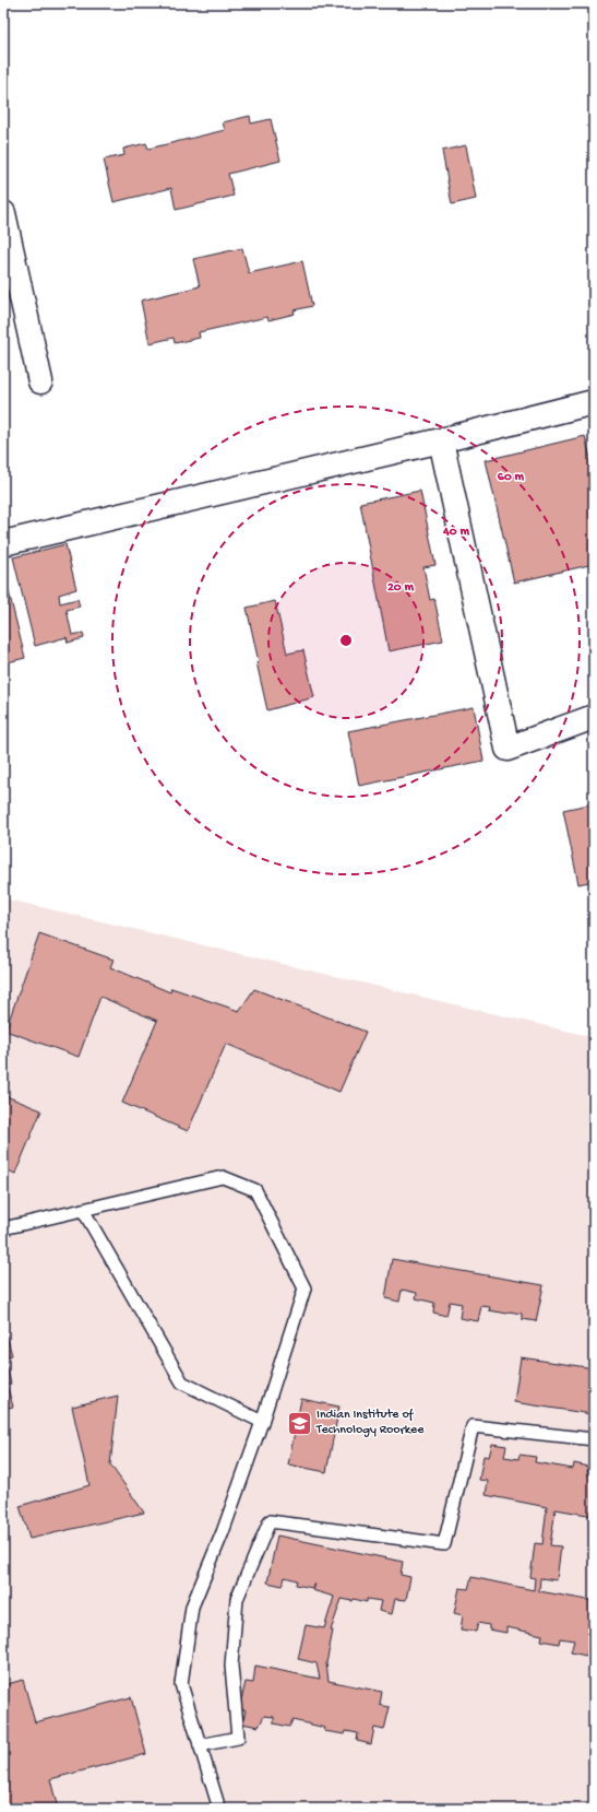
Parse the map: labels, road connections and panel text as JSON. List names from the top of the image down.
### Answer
{
  "places": {
    "school or university": ["Indian Institute of Technology Roorkee"]
  },
  "rings": ["60 m", "40 m", "20 m"]
}
